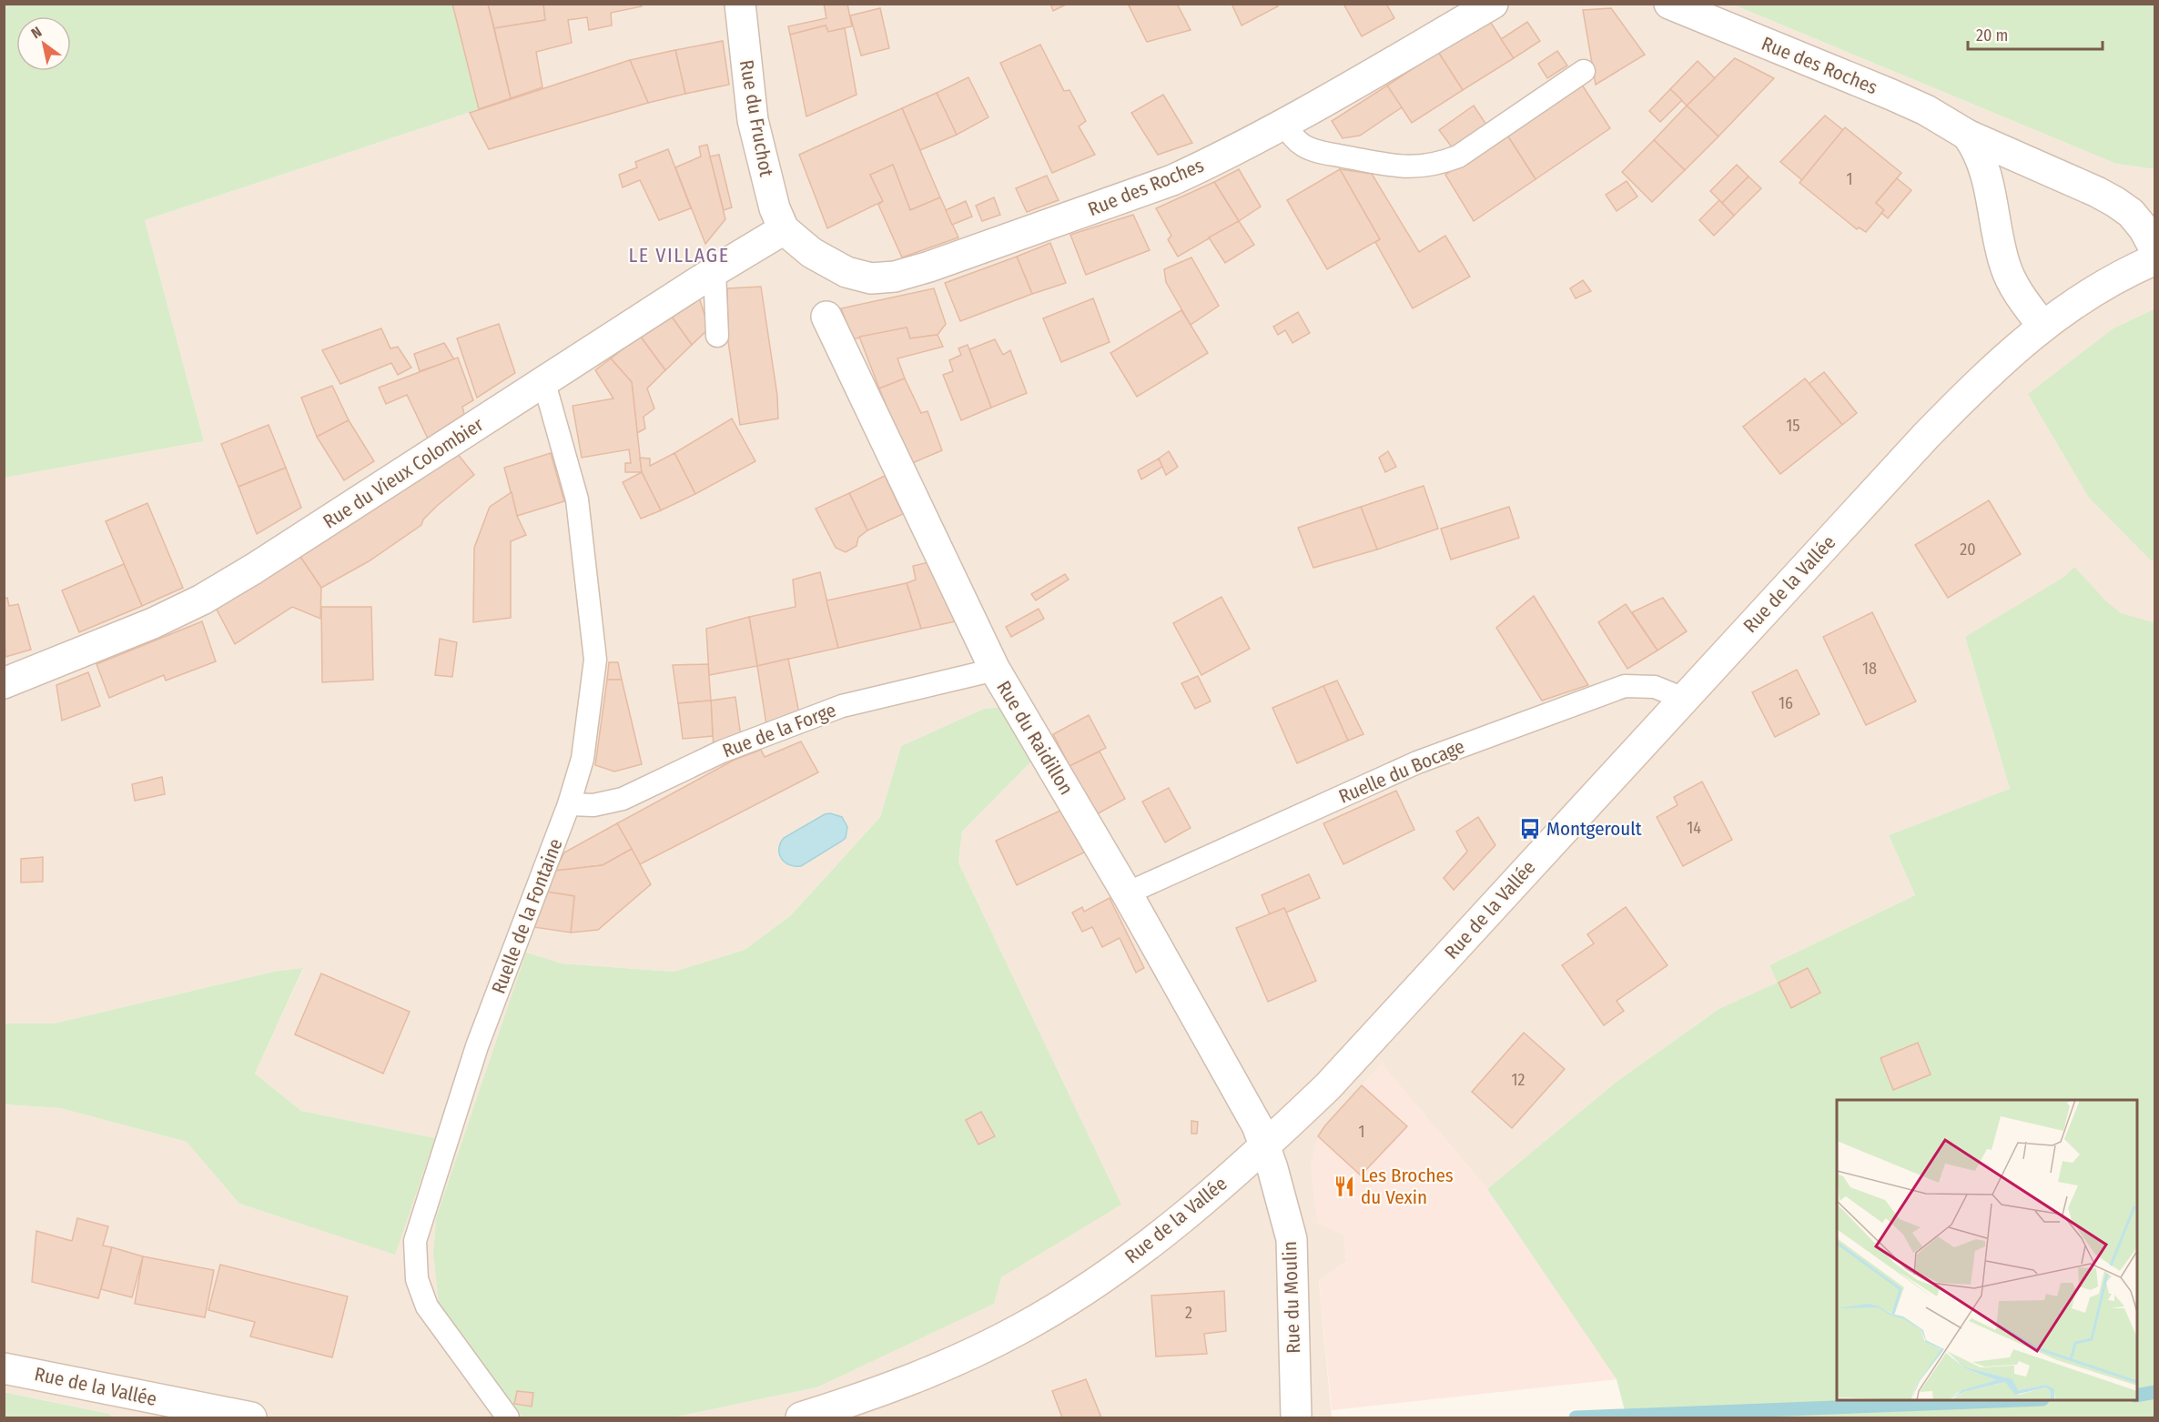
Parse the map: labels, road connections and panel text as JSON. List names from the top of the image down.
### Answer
{
  "streets": {
    "street": [
      "Rue des Roches",
      "Rue du Fruchot",
      "Rue du Vieux Colombier",
      "Rue de la Vallée",
      "Rue du Raidillon",
      "Rue du Moulin"
    ],
    "lane": ["Rue de la Forge", "Ruelle du Bocage", "Ruelle de la Fontaine"]
  },
  "crossings": [
    ["Rue des Roches", "Rue du Fruchot"],
    ["Rue des Roches", "Rue du Vieux Colombier"],
    ["Rue du Fruchot", "Rue du Vieux Colombier"],
    ["Rue du Vieux Colombier", "Ruelle de la Fontaine"],
    ["Rue de la Vallée", "Rue du Raidillon"],
    ["Rue de la Vallée", "Ruelle du Bocage"],
    ["Rue de la Vallée", "Rue du Moulin"],
    ["Rue de la Forge", "Rue du Raidillon"],
    ["Rue de la Forge", "Ruelle de la Fontaine"],
    ["Rue du Raidillon", "Ruelle du Bocage"],
    ["Rue du Raidillon", "Rue du Moulin"]
  ],
  "districts": ["LE VILLAGE"],
  "places": {
    "bus stop": ["Montgeroult"],
    "restaurant": ["Les Broches du Vexin"]
  },
  "house_numbers": [
    "1",
    "15",
    "20",
    "18",
    "16",
    "14",
    "12",
    "1",
    "2"
  ],
  "scale_bar": "20 m",
  "north": "top left"
}
